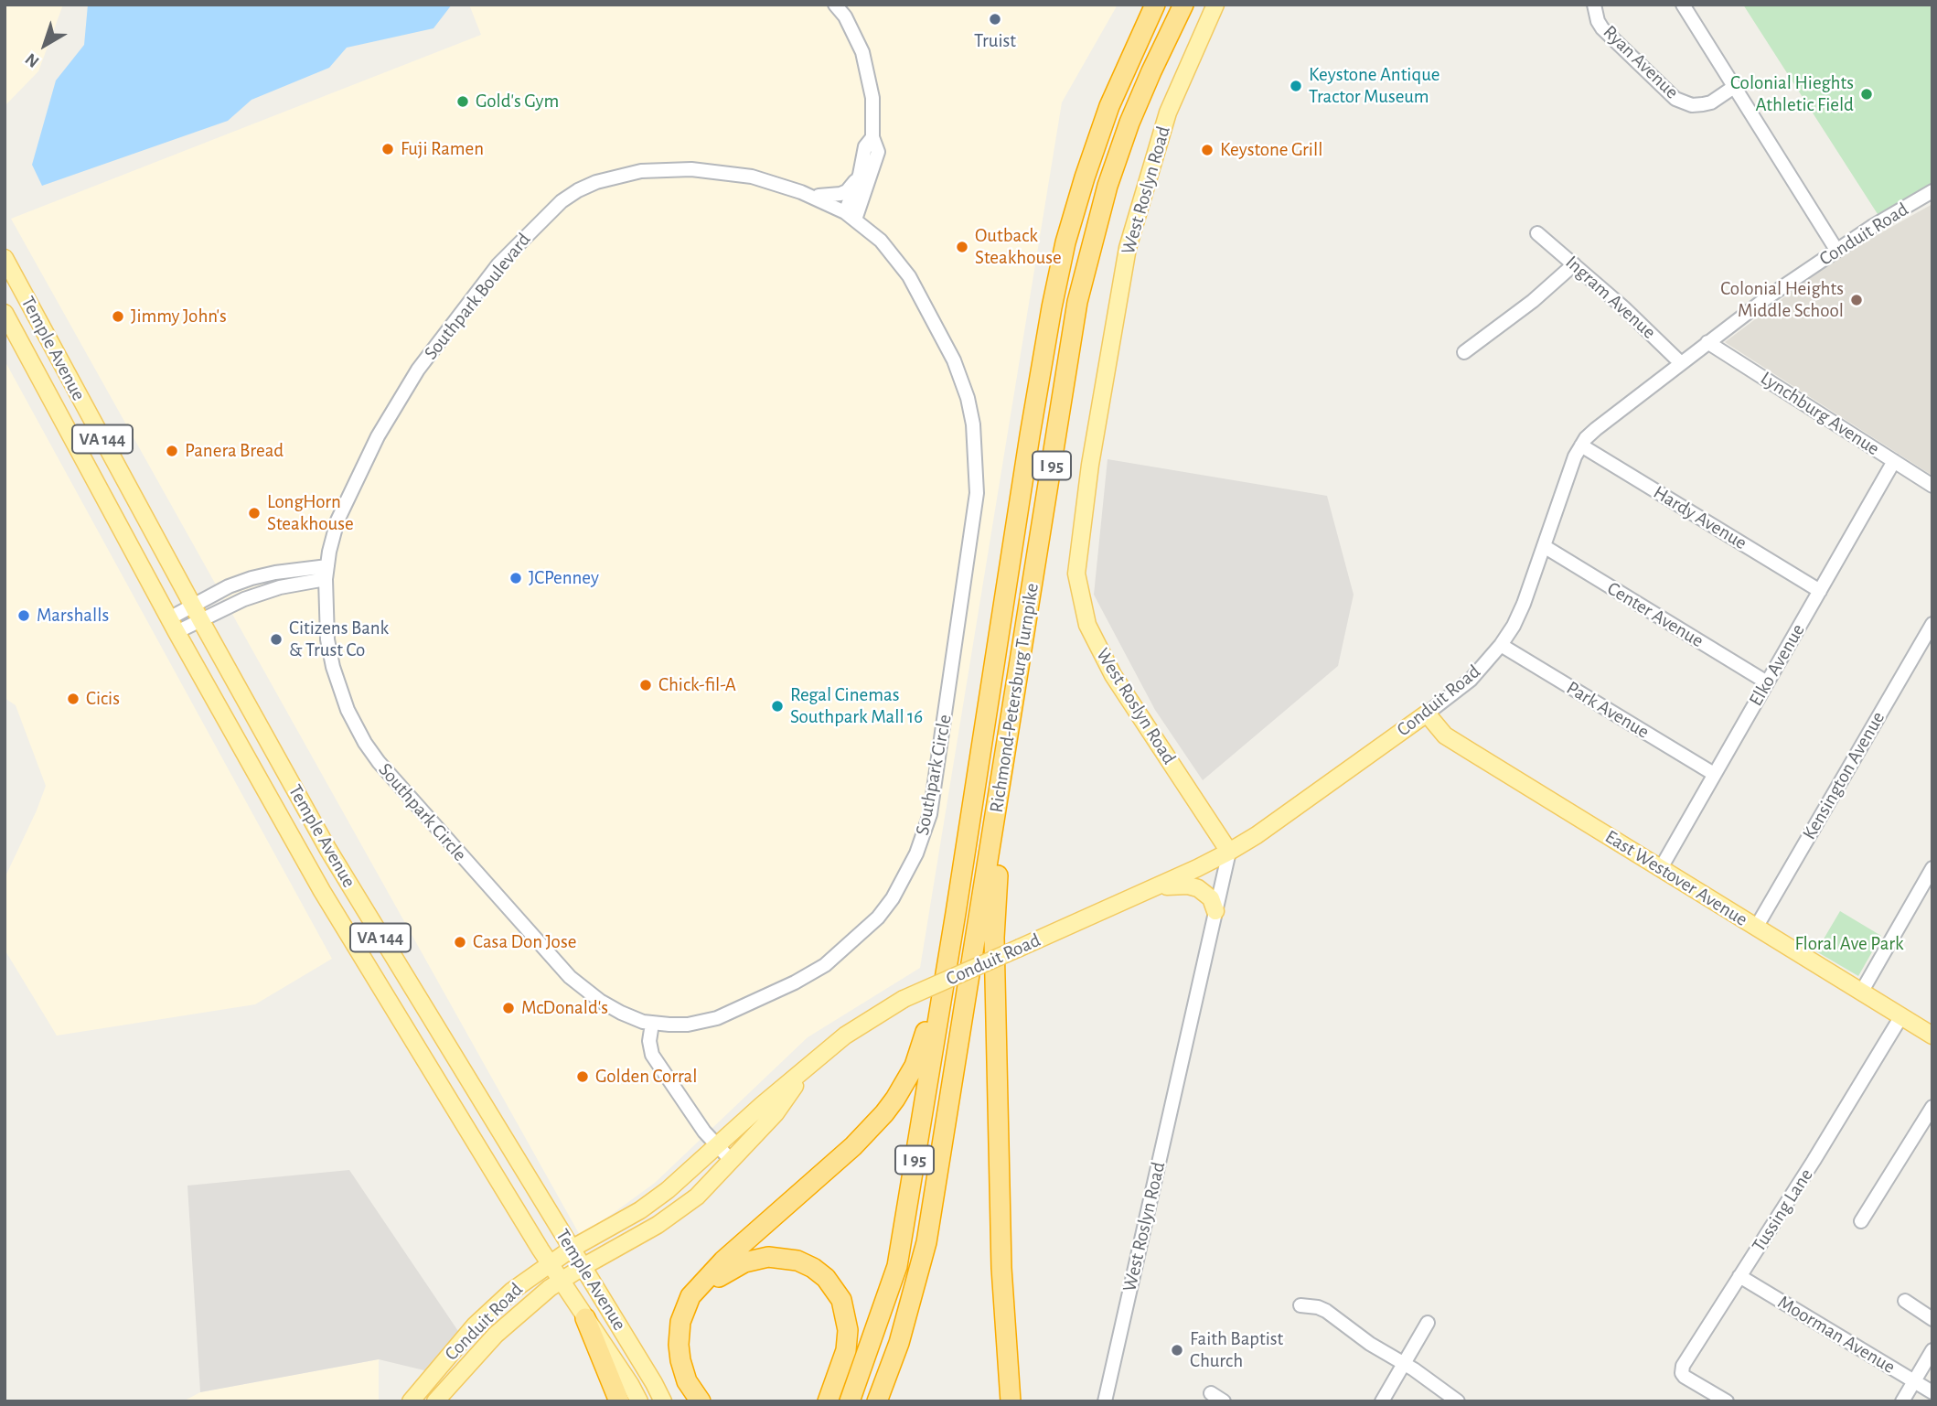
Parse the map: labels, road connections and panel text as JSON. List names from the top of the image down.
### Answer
{
  "streets": {
    "highway": ["I 95", "Richmond-Petersburg Turnpike"],
    "main road": [
      "West Roslyn Road",
      "Conduit Road",
      "Temple Avenue",
      "VA 144",
      "East Westover Avenue"
    ],
    "street": [
      "Ryan Avenue",
      "Southpark Boulevard",
      "Ingram Avenue",
      "Lynchburg Avenue",
      "Hardy Avenue",
      "Center Avenue",
      "Elko Avenue",
      "Park Avenue",
      "Southpark Circle",
      "Kensington Avenue",
      "Tussing Lane",
      "Moorman Avenue"
    ]
  },
  "crossings": [
    ["West Roslyn Road", "Conduit Road"],
    ["Conduit Road", "Ingram Avenue"],
    ["Conduit Road", "Temple Avenue"],
    ["Conduit Road", "Lynchburg Avenue"],
    ["Conduit Road", "Hardy Avenue"],
    ["Conduit Road", "Center Avenue"],
    ["Conduit Road", "Park Avenue"],
    ["Conduit Road", "East Westover Avenue"],
    ["Southpark Boulevard", "Southpark Circle"],
    ["Lynchburg Avenue", "Elko Avenue"],
    ["Hardy Avenue", "Elko Avenue"],
    ["Center Avenue", "Elko Avenue"],
    ["Elko Avenue", "Park Avenue"],
    ["Elko Avenue", "East Westover Avenue"],
    ["Kensington Avenue", "East Westover Avenue"],
    ["East Westover Avenue", "Tussing Lane"],
    ["Tussing Lane", "Moorman Avenue"]
  ],
  "parks": ["Floral Ave Park"],
  "places": [
    "Truist",
    "Keystone Antique Tractor Museum",
    "Colonial Hieghts Athletic Field",
    "Gold's Gym",
    "Fuji Ramen",
    "Keystone Grill",
    "Outback Steakhouse",
    "Colonial Heights Middle School",
    "Jimmy John's",
    "Panera Bread",
    "LongHorn Steakhouse",
    "JCPenney",
    "Marshalls",
    "Citizens Bank & Trust Co",
    "Chick-fil-A",
    "Cicis",
    "Regal Cinemas Southpark Mall 16",
    "Casa Don Jose",
    "McDonald's",
    "Golden Corral",
    "Faith Baptist Church"
  ],
  "north": "bottom left"
}
